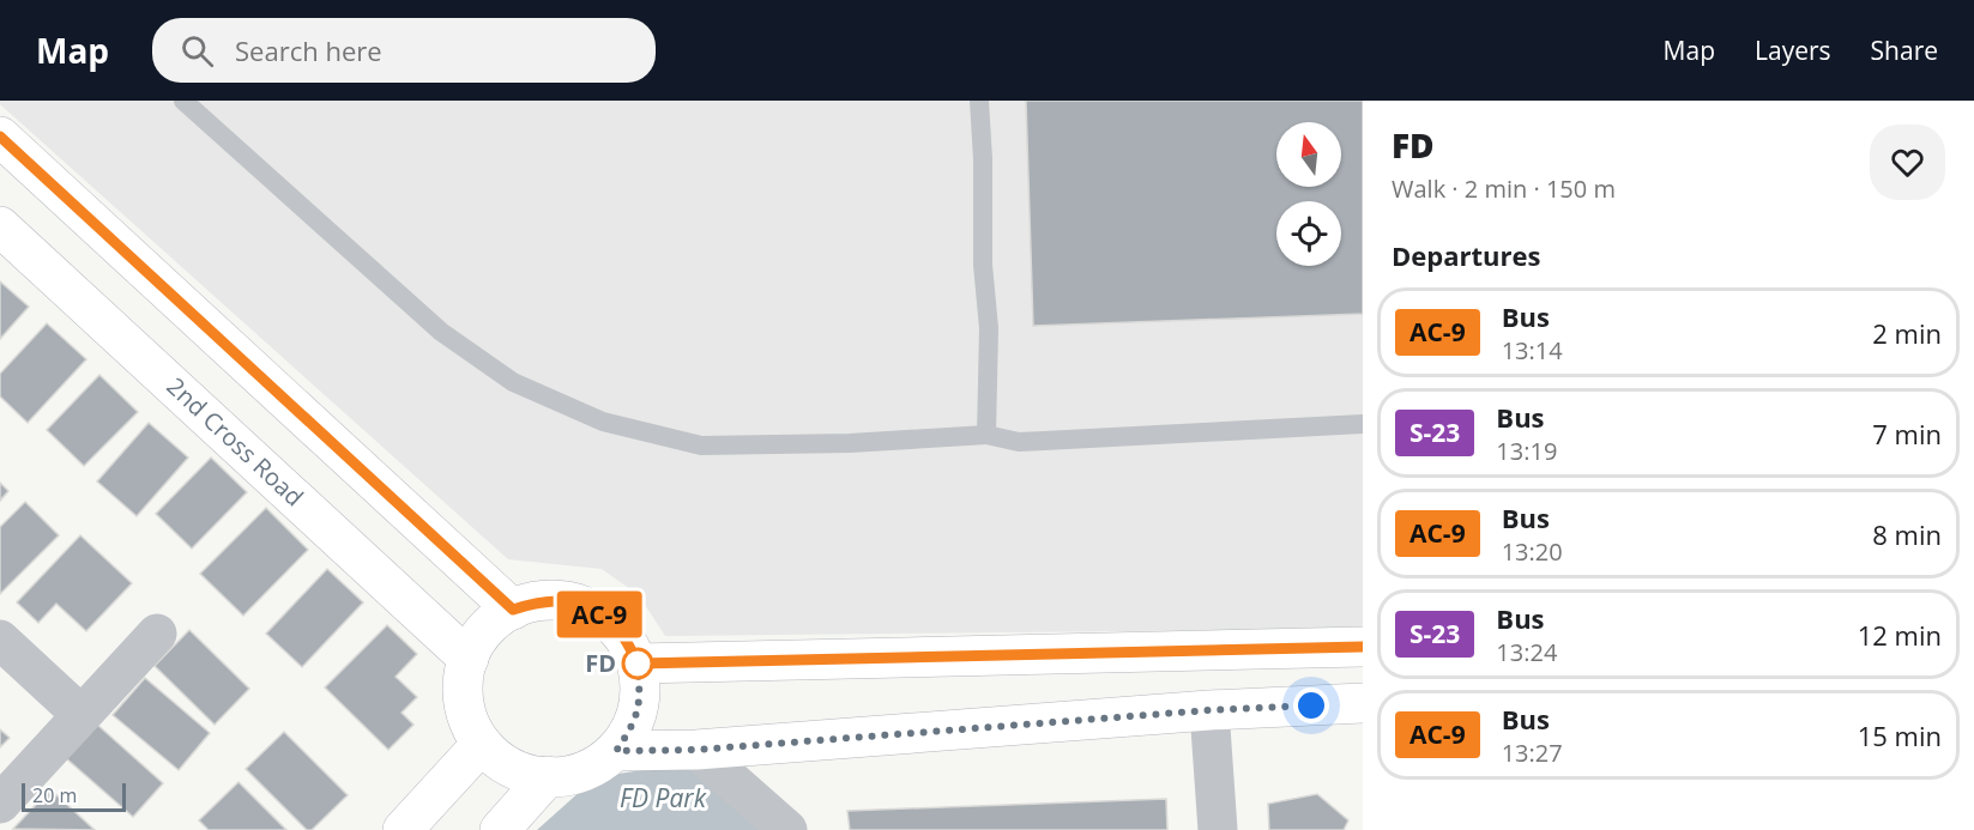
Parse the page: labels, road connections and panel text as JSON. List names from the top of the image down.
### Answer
{
  "streets": {
    "main road": ["2nd Cross Road"]
  },
  "water": ["FD Park"],
  "places": ["FD"],
  "lines": ["bus line AC-9"],
  "scale_bar": "20 m",
  "north": "top",
  "page": {
    "header": "Map",
    "search": "Search here",
    "nav": ["Map", "Layers", "Share"],
    "on_map": "AC-9",
    "heading": [
      ["FD", "Walk · 2 min · 150 m"],
      "Departures"
    ],
    "list": [
      {
        "mark": "AC-9",
        "name": "Bus",
        "note": "13:14",
        "value": "2 min"
      },
      {
        "mark": "S-23",
        "name": "Bus",
        "note": "13:19",
        "value": "7 min"
      },
      {
        "mark": "AC-9",
        "name": "Bus",
        "note": "13:20",
        "value": "8 min"
      },
      {
        "mark": "S-23",
        "name": "Bus",
        "note": "13:24",
        "value": "12 min"
      },
      {
        "mark": "AC-9",
        "name": "Bus",
        "note": "13:27",
        "value": "15 min"
      }
    ],
    "scale": "20 m"
  }
}
